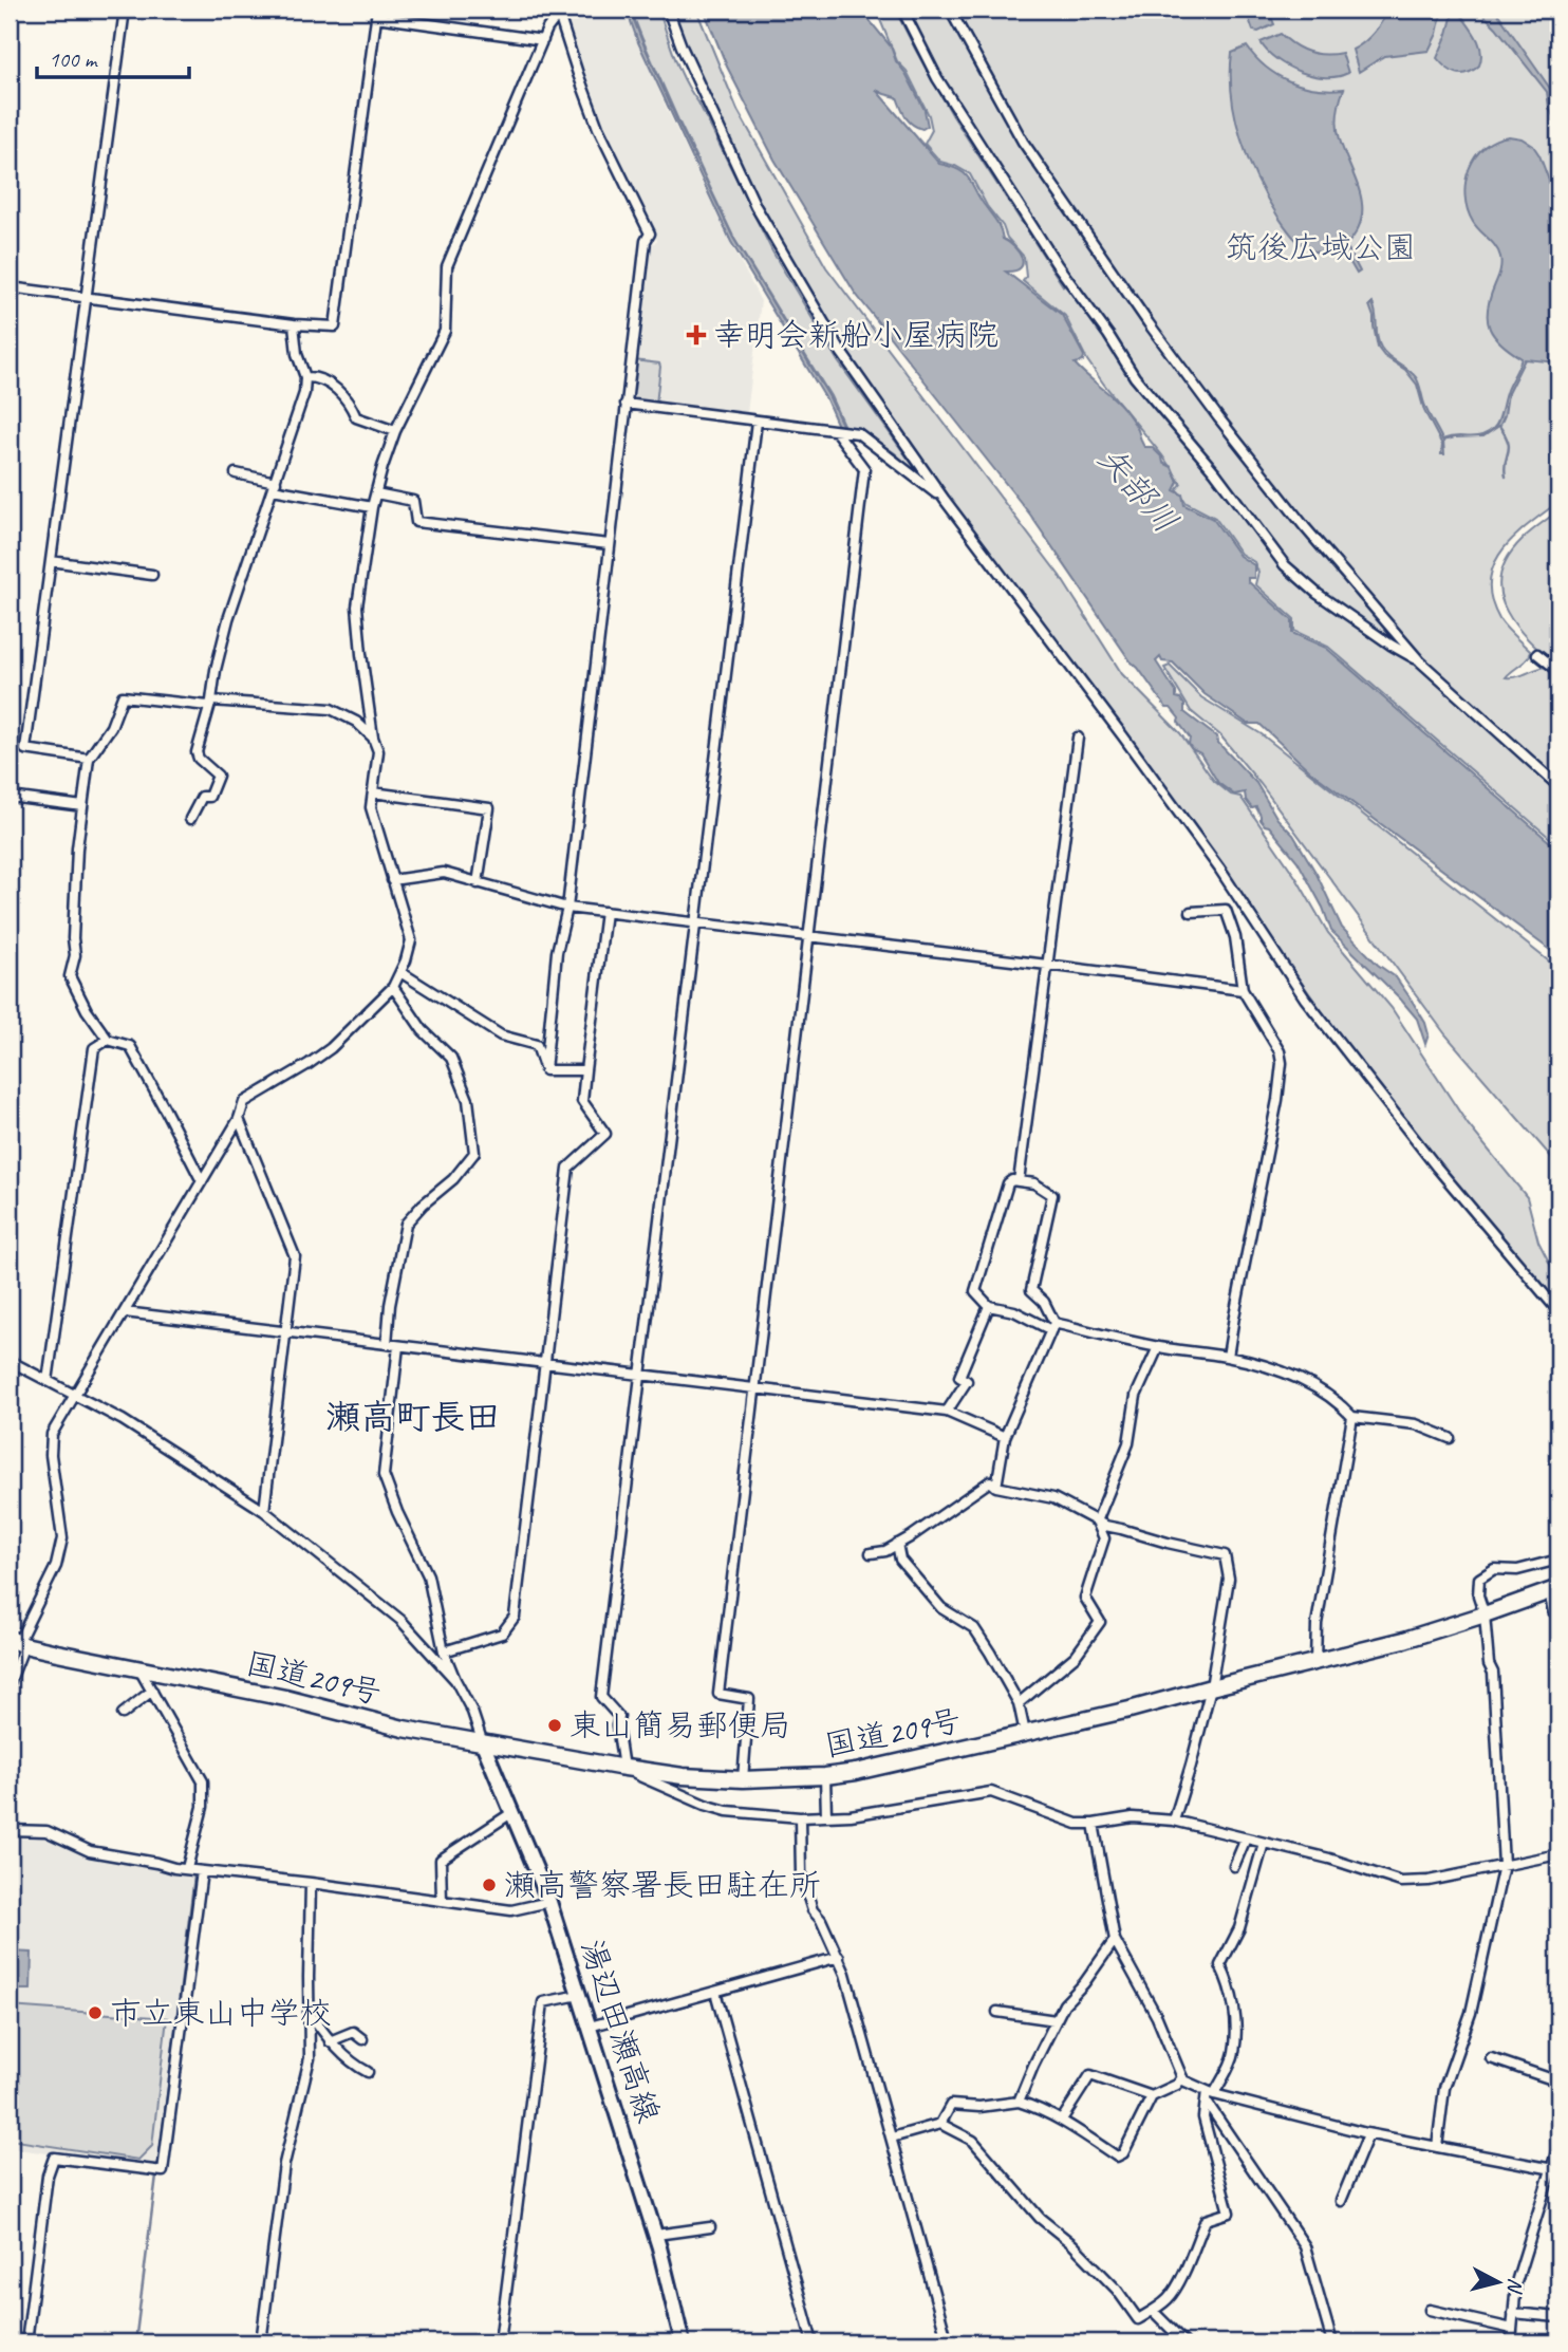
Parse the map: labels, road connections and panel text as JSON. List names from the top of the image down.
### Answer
{
  "streets": {
    "highway": ["国道209号"],
    "main road": ["湯辺田瀬高線"]
  },
  "crossings": [
    ["国道209号", "湯辺田瀬高線"]
  ],
  "districts": ["瀬高町長田"],
  "water": ["矢部川"],
  "parks": ["筑後広域公園"],
  "places": {
    "health": ["幸明会新船小屋病院"],
    "other": ["東山簡易郵便局", "瀬高警察署長田駐在所", "市立東山中学校"]
  },
  "scale_bar": "100 m",
  "north": "right"
}
